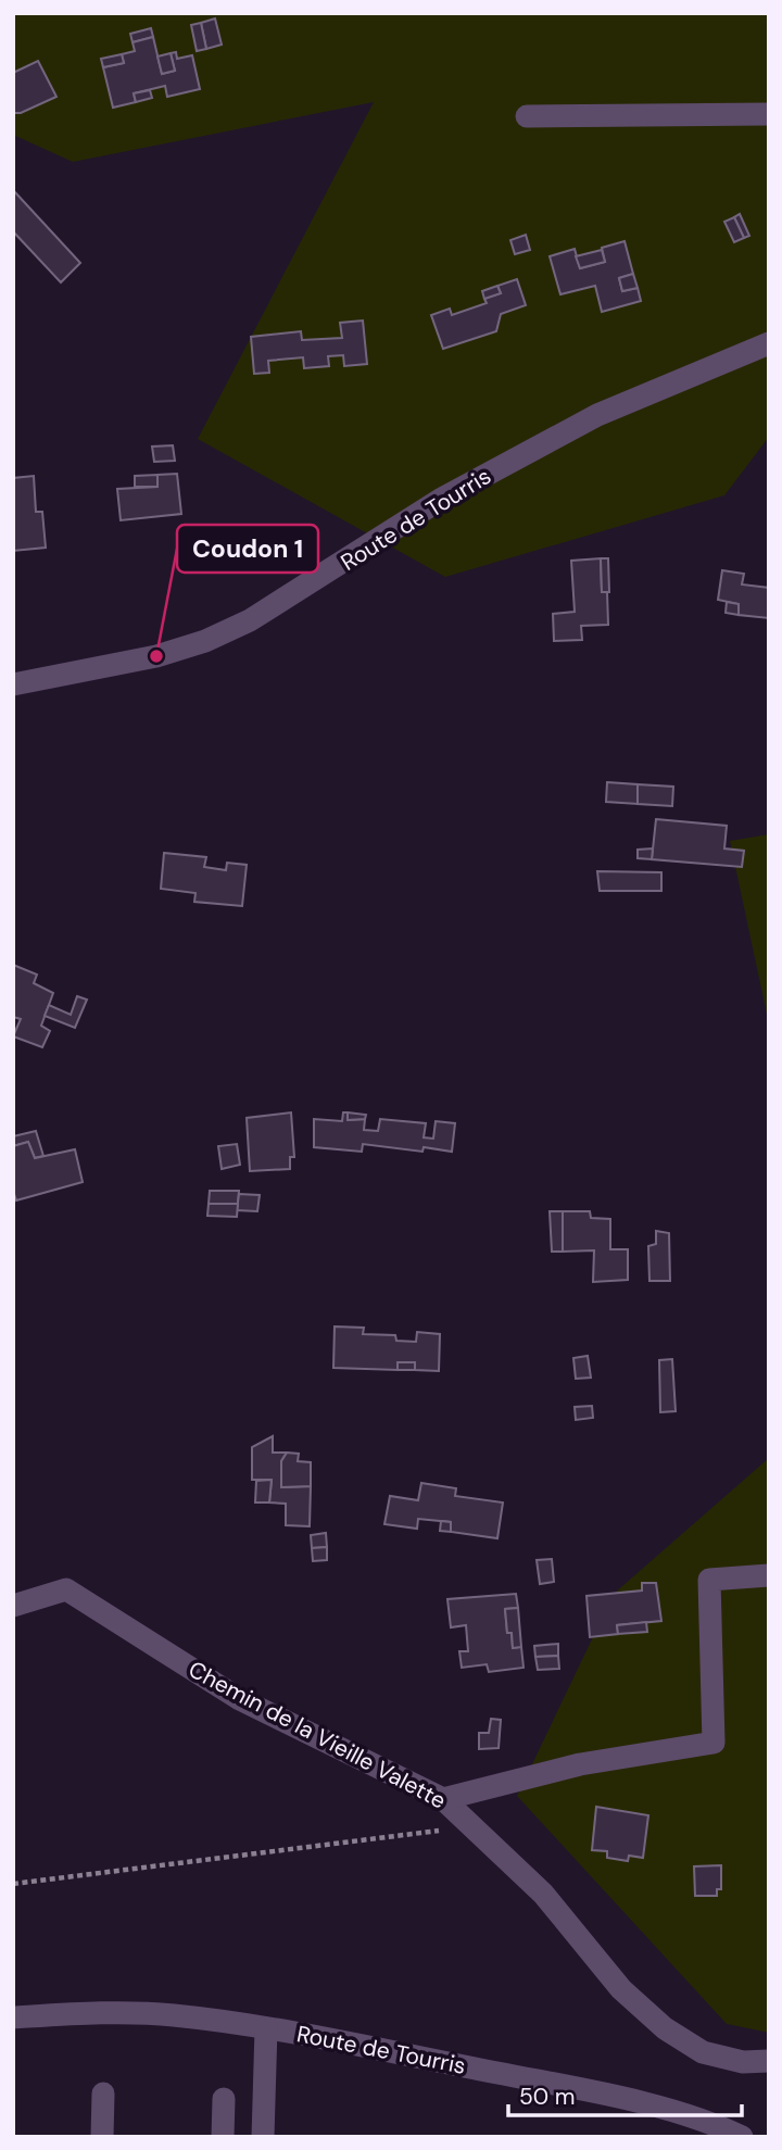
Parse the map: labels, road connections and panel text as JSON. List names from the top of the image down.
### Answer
{
  "streets": {
    "street": ["Route de Tourris", "Chemin de la Vieille Valette"]
  },
  "places": ["Coudon 1"],
  "scale_bar": "50 m"
}
